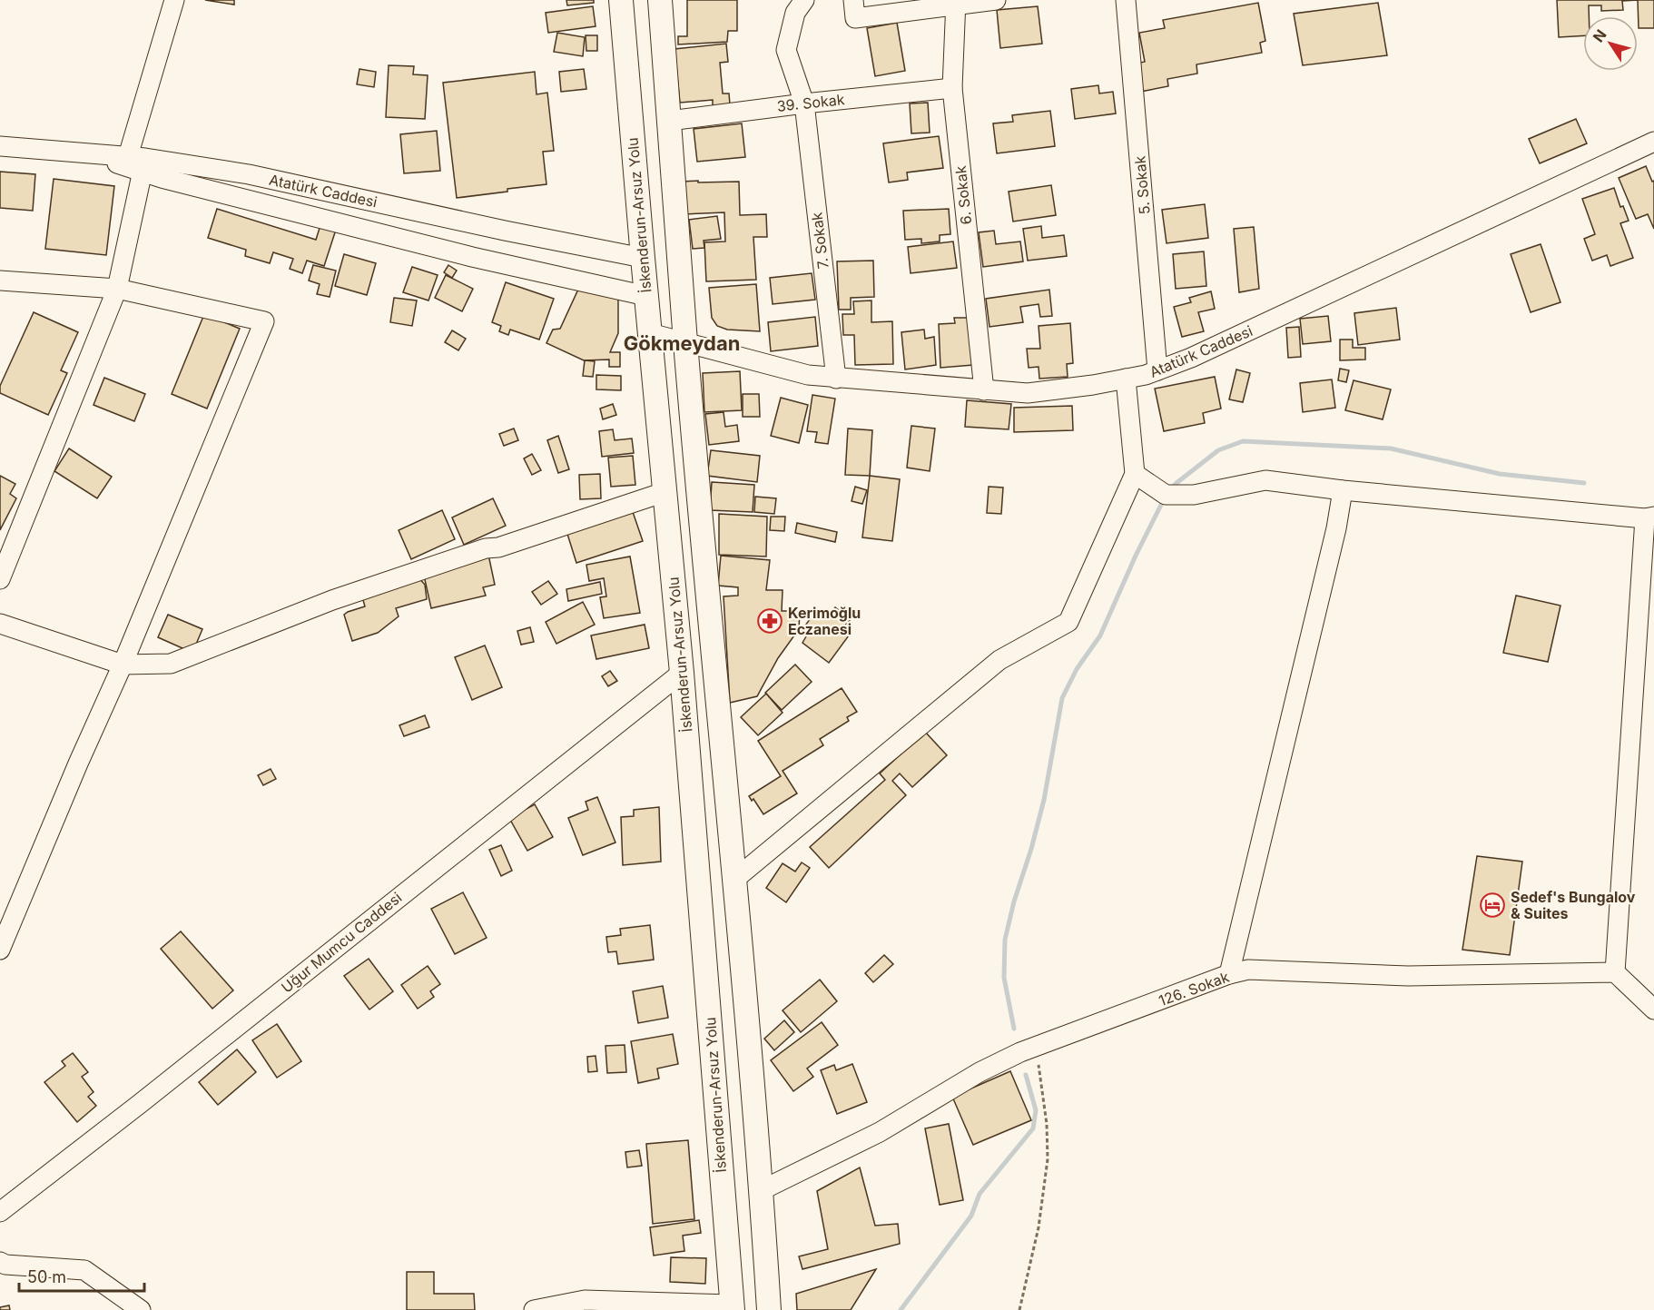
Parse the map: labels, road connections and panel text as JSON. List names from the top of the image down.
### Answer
{
  "streets": {
    "main road": ["İskenderun-Arsuz Yolu"],
    "street": [
      "39. Sokak",
      "5. Sokak",
      "Atatürk Caddesi",
      "6. Sokak",
      "7. Sokak",
      "Uğur Mumcu Caddesi",
      "126. Sokak"
    ]
  },
  "crossings": [
    ["39. Sokak", "6. Sokak"],
    ["39. Sokak", "7. Sokak"],
    ["5. Sokak", "Atatürk Caddesi"],
    ["Atatürk Caddesi", "6. Sokak"],
    ["Atatürk Caddesi", "İskenderun-Arsuz Yolu"],
    ["Atatürk Caddesi", "7. Sokak"],
    ["İskenderun-Arsuz Yolu", "Uğur Mumcu Caddesi"]
  ],
  "districts": ["Gökmeydan"],
  "places": {
    "pharmacy": ["Kerimoğlu Eczanesi"],
    "hotel": ["Sedef's Bungalov & Suites"]
  },
  "scale_bar": "50 m",
  "north": "top left"
}
